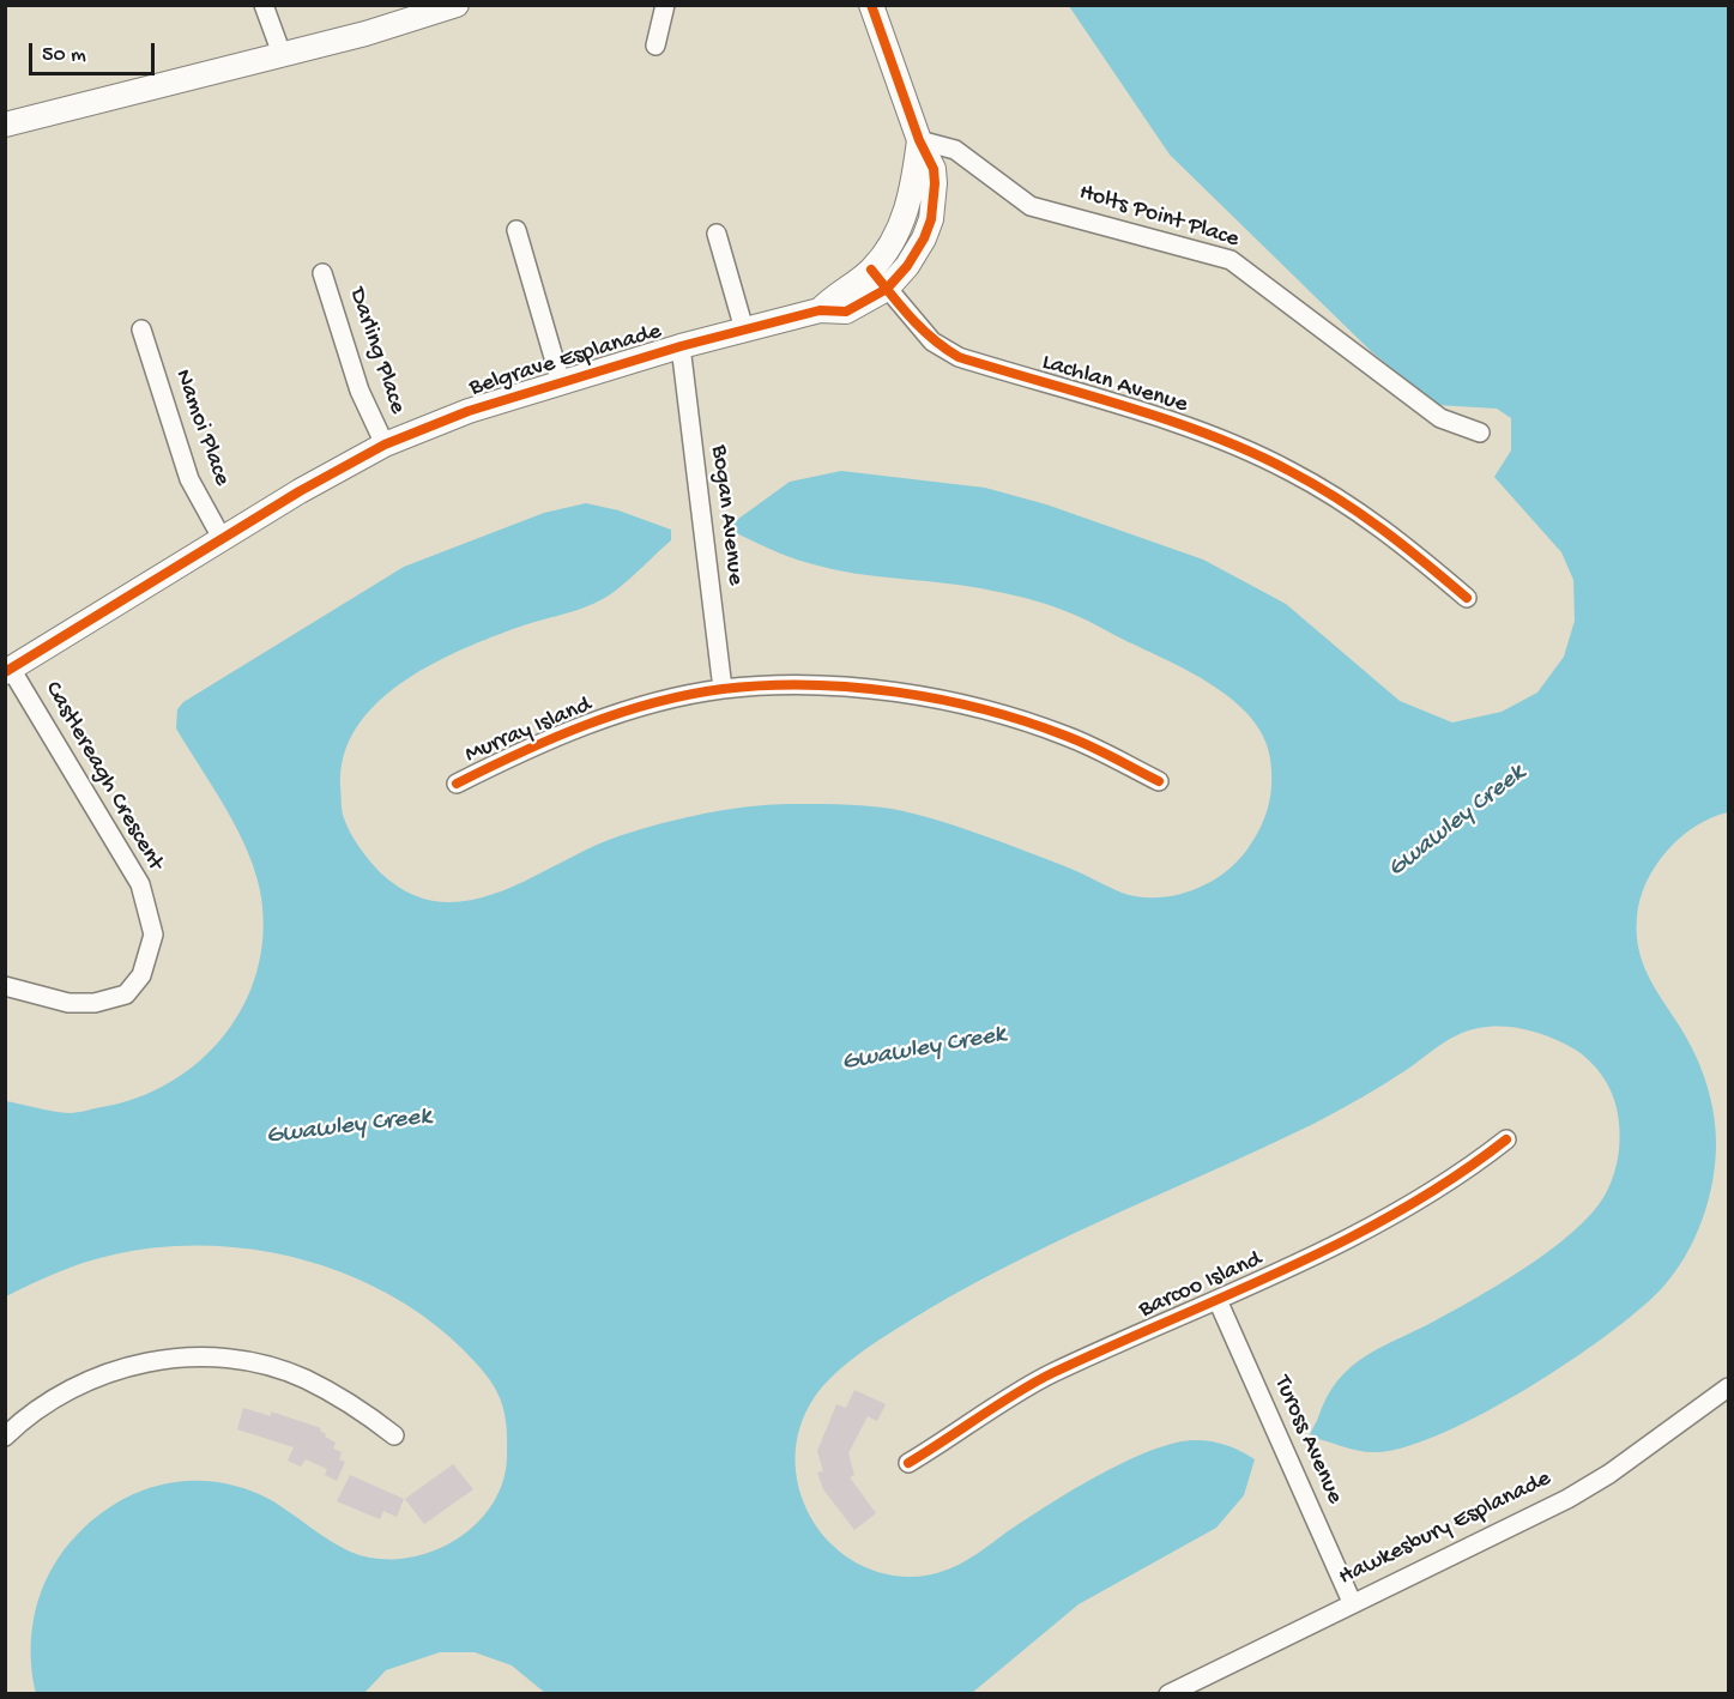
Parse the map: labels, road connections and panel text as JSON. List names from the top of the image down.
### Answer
{
  "streets": {
    "street": [
      "Holts Point Place",
      "Darling Place",
      "Belgrave Esplanade",
      "Lachlan Avenue",
      "Namoi Place",
      "Bogan Avenue",
      "Murray Island",
      "Castlereagh Crescent",
      "Barcoo Island",
      "Tuross Avenue",
      "Hawkesbury Esplanade"
    ]
  },
  "crossings": [
    ["Holts Point Place", "Belgrave Esplanade"],
    ["Darling Place", "Belgrave Esplanade"],
    ["Belgrave Esplanade", "Lachlan Avenue"],
    ["Belgrave Esplanade", "Namoi Place"],
    ["Belgrave Esplanade", "Bogan Avenue"],
    ["Belgrave Esplanade", "Castlereagh Crescent"],
    ["Bogan Avenue", "Murray Island"],
    ["Barcoo Island", "Tuross Avenue"],
    ["Tuross Avenue", "Hawkesbury Esplanade"]
  ],
  "water": ["Gwawley Creek"],
  "scale_bar": "50 m"
}
